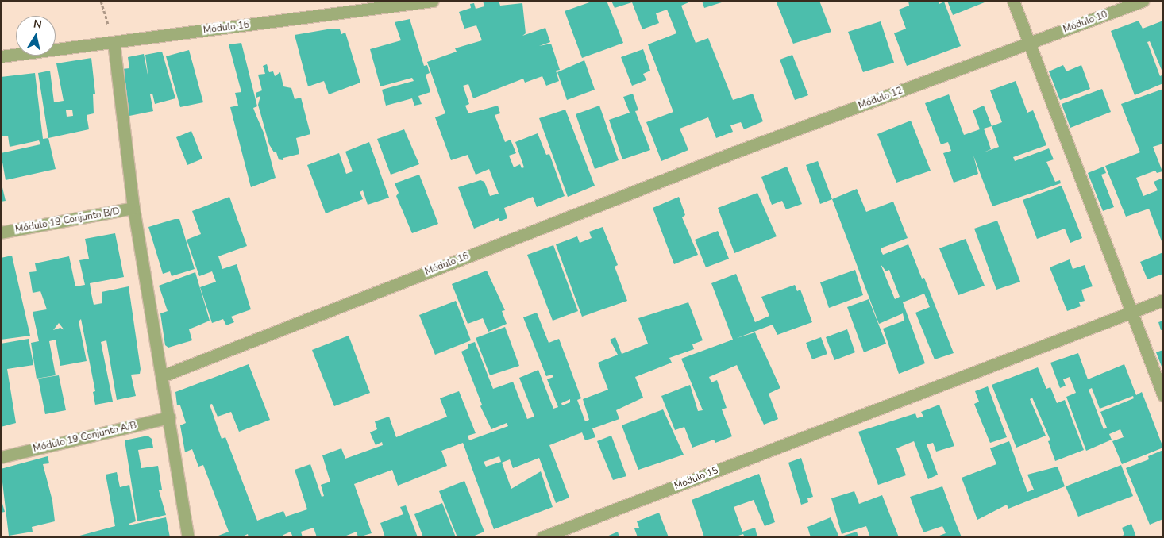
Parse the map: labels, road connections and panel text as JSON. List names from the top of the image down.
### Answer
{
  "streets": {
    "street": [
      "Módulo 10",
      "Módulo 16",
      "Módulo 12",
      "Módulo 19 Conjunto B/D",
      "Módulo 19 Conjunto A/B",
      "Módulo 15"
    ]
  },
  "crossings": [
    ["Módulo 10", "Módulo 12"],
    ["Módulo 16", "Módulo 12"]
  ],
  "north": "top"
}
